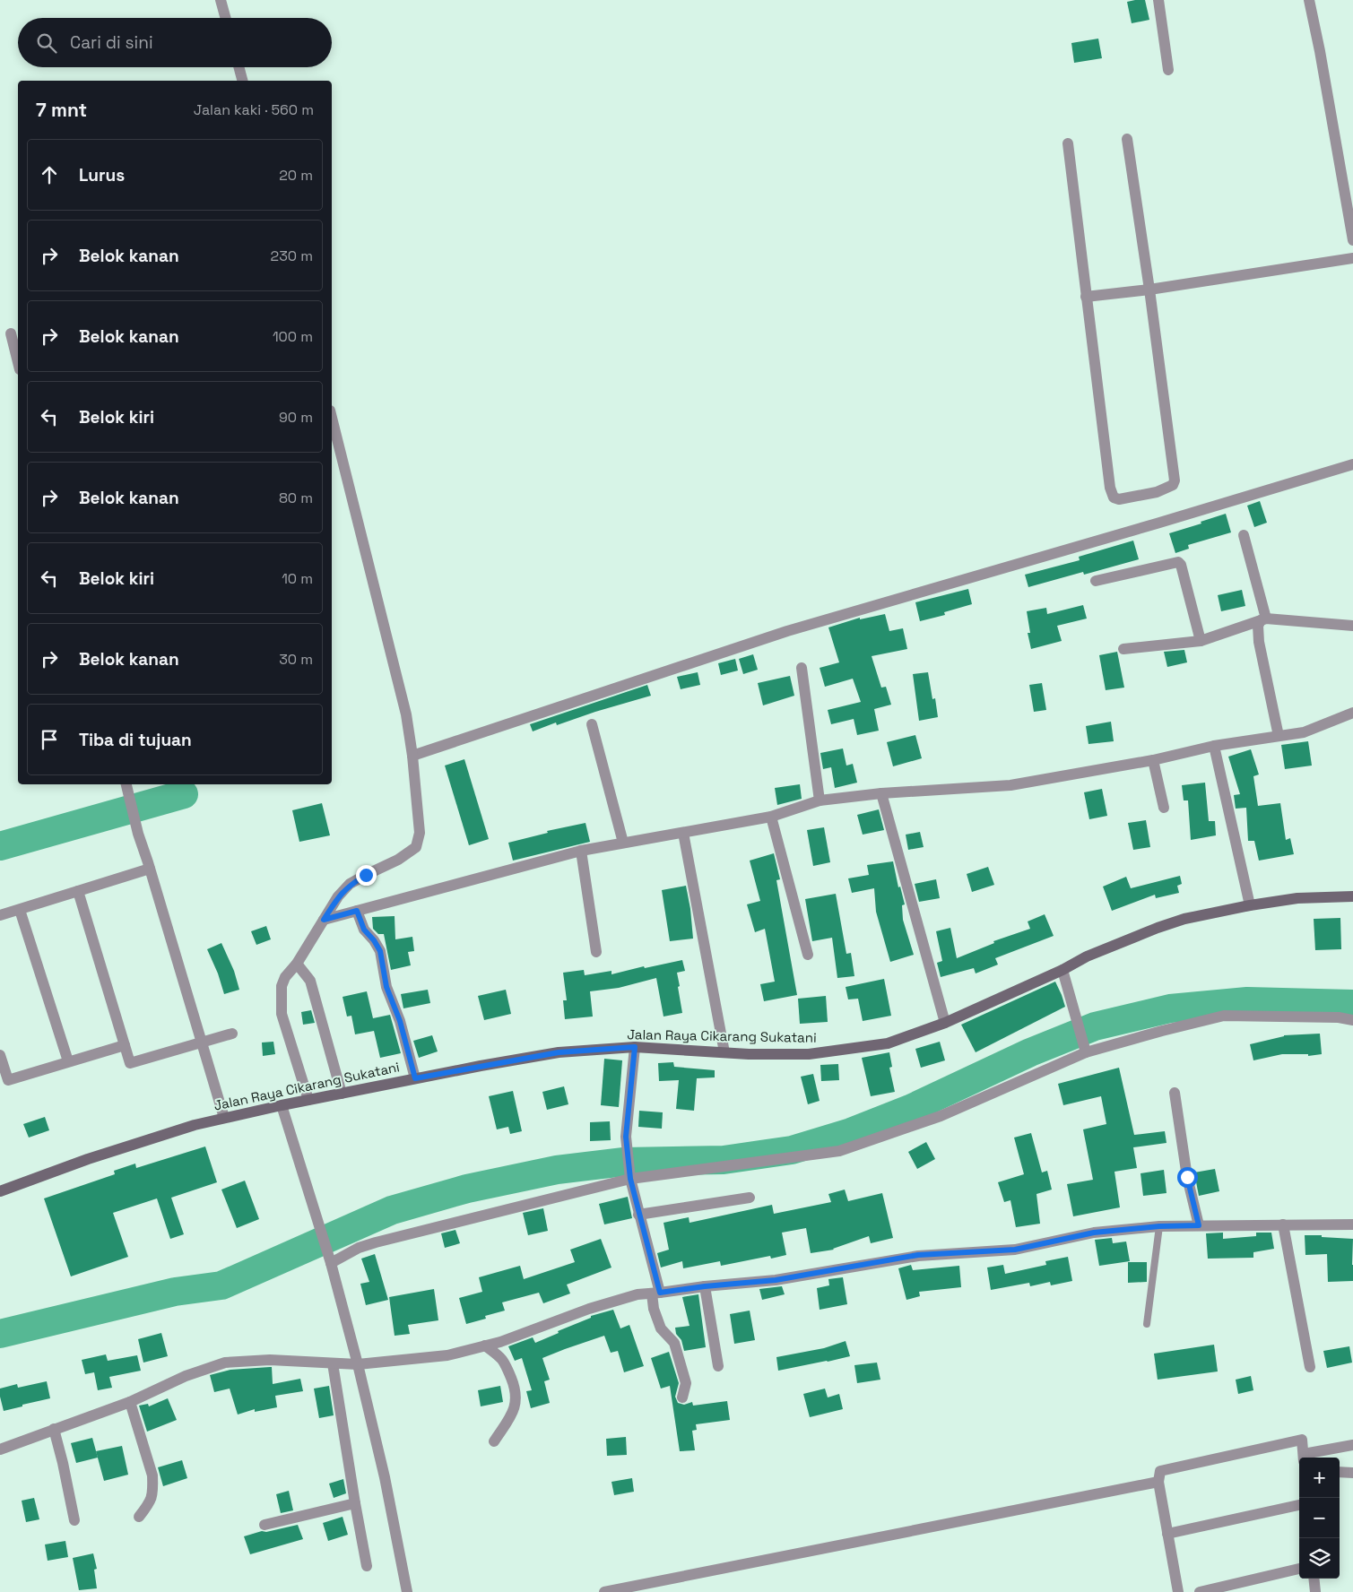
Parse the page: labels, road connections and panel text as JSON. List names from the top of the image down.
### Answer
{
  "streets": {
    "main road": ["Jalan Raya Cikarang Sukatani"]
  },
  "page": {
    "search": "Cari di sini",
    "heading": ["7 mnt", "Jalan kaki · 560 m"],
    "list": [
      ["Lurus", "20 m"],
      ["Belok kanan", "230 m"],
      ["Belok kanan", "100 m"],
      ["Belok kiri", "90 m"],
      ["Belok kanan", "80 m"],
      ["Belok kiri", "10 m"],
      ["Belok kanan", "30 m"],
      "Tiba di tujuan"
    ],
    "map_buttons": ["+", "−"]
  }
}
